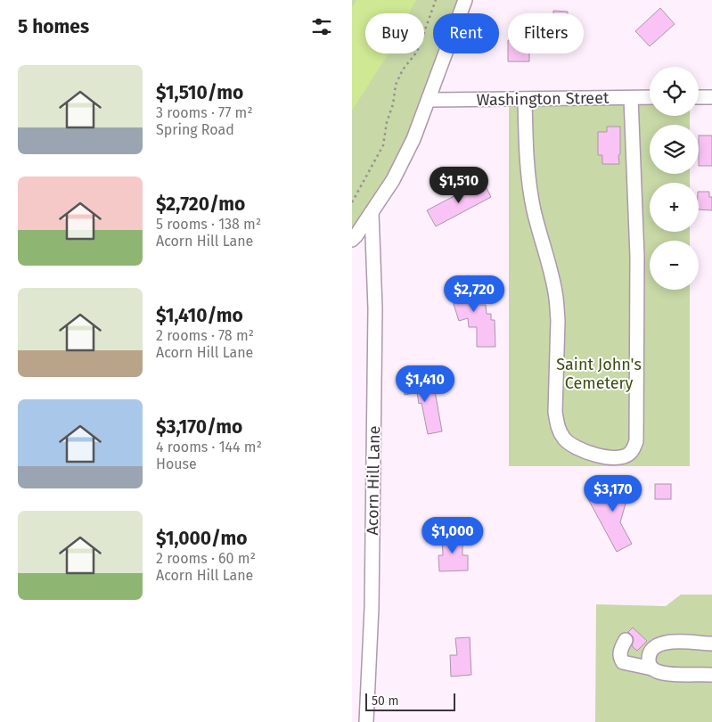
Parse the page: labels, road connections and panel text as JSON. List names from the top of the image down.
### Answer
{
  "streets": {
    "street": ["Washington Street", "Acorn Hill Lane"]
  },
  "parks": ["Saint John's Cemetery"],
  "scale_bar": "50 m",
  "page": {
    "heading": "5 homes",
    "chip": ["Buy", "Rent", "Filters"],
    "list": [
      {
        "name": "$1,510/mo",
        "note": "3 rooms · 77 m² · Spring Road"
      },
      {
        "name": "$2,720/mo",
        "note": "5 rooms · 138 m² · Acorn Hill Lane"
      },
      {
        "name": "$1,410/mo",
        "note": "2 rooms · 78 m² · Acorn Hill Lane"
      },
      {
        "name": "$3,170/mo",
        "note": "4 rooms · 144 m² · House"
      },
      {
        "name": "$1,000/mo",
        "note": "2 rooms · 60 m² · Acorn Hill Lane"
      }
    ],
    "map_buttons": ["+", "−"],
    "price": [
      "$1,510",
      "$2,720",
      "$1,410",
      "$3,170",
      "$1,000"
    ],
    "scale": "50 m"
  }
}
